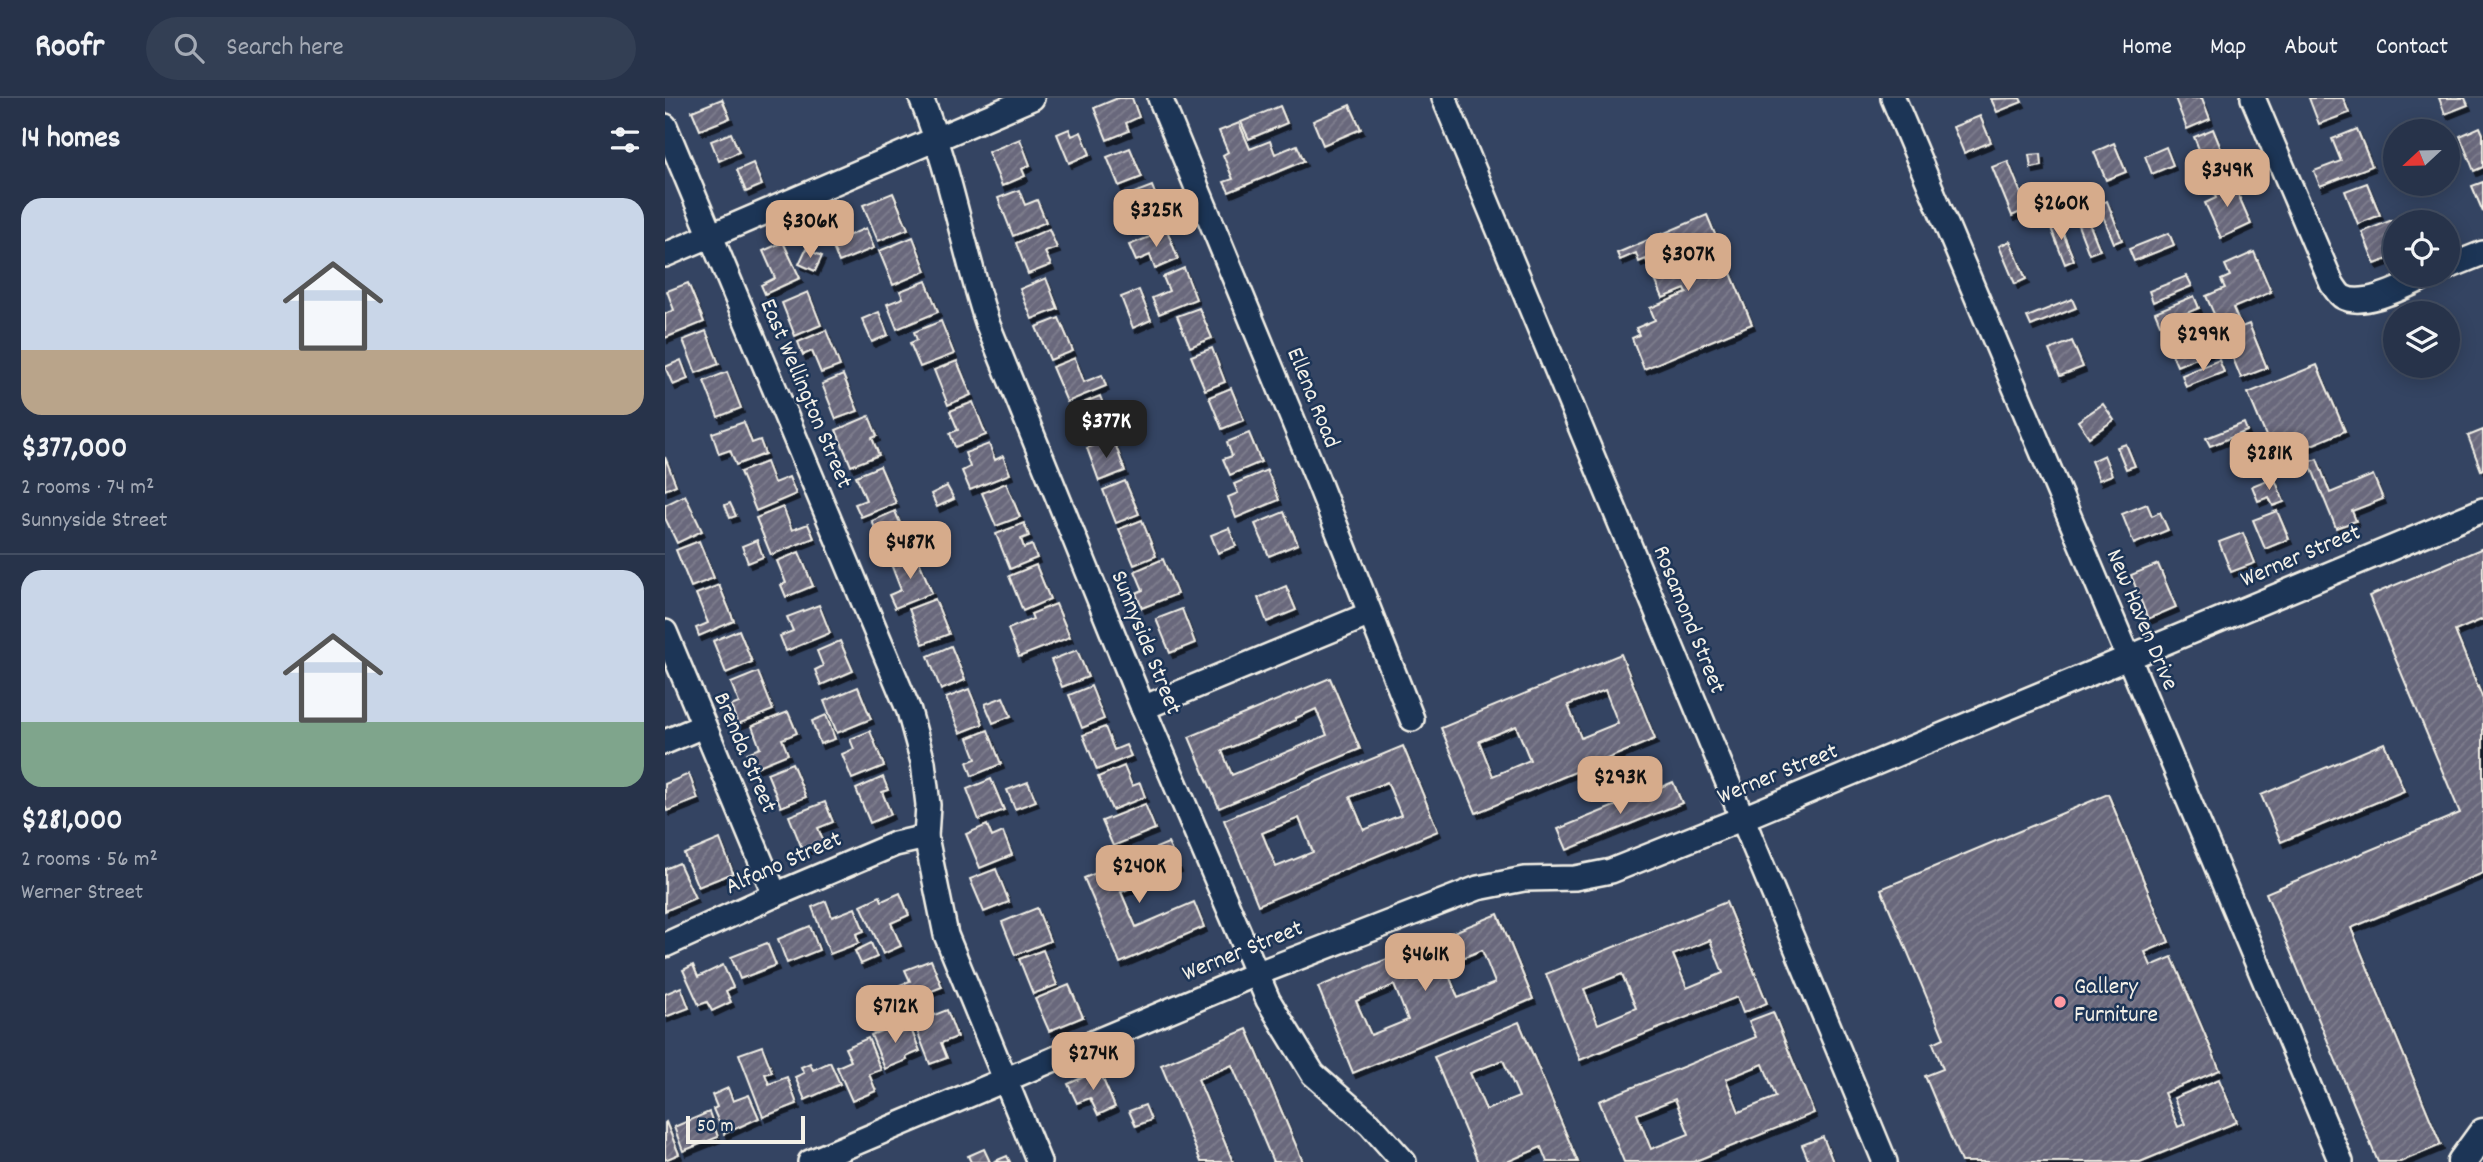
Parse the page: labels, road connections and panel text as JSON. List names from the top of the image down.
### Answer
{
  "streets": {
    "street": [
      "East Wellington Street",
      "Ellena Road",
      "Werner Street",
      "Rosamond Street",
      "New Haven Drive",
      "Sunnyside Street",
      "Brenda Street",
      "Alfano Street"
    ]
  },
  "crossings": [
    ["East Wellington Street", "Werner Street"],
    ["East Wellington Street", "Alfano Street"],
    ["Werner Street", "Rosamond Street"],
    ["Werner Street", "New Haven Drive"],
    ["Werner Street", "Sunnyside Street"],
    ["Brenda Street", "Alfano Street"]
  ],
  "places": ["Gallery Furniture"],
  "scale_bar": "50 m",
  "north": "left",
  "page": {
    "header": "Roofr",
    "search": "Search here",
    "nav": [
      "Home",
      "Map",
      "About",
      "Contact"
    ],
    "heading": "14 homes",
    "price": [
      "$349K",
      "$260K",
      "$325K",
      "$306K",
      "$307K",
      "$299K",
      "$377K",
      "$281K",
      "$487K",
      "$293K",
      "$240K",
      "$461K",
      "$712K",
      "$274K"
    ],
    "list": [
      {
        "name": "$377,000",
        "note": "2 rooms · 74 m² · Sunnyside Street"
      },
      {
        "name": "$281,000",
        "note": "2 rooms · 56 m² · Werner Street"
      }
    ],
    "scale": "50 m"
  }
}
